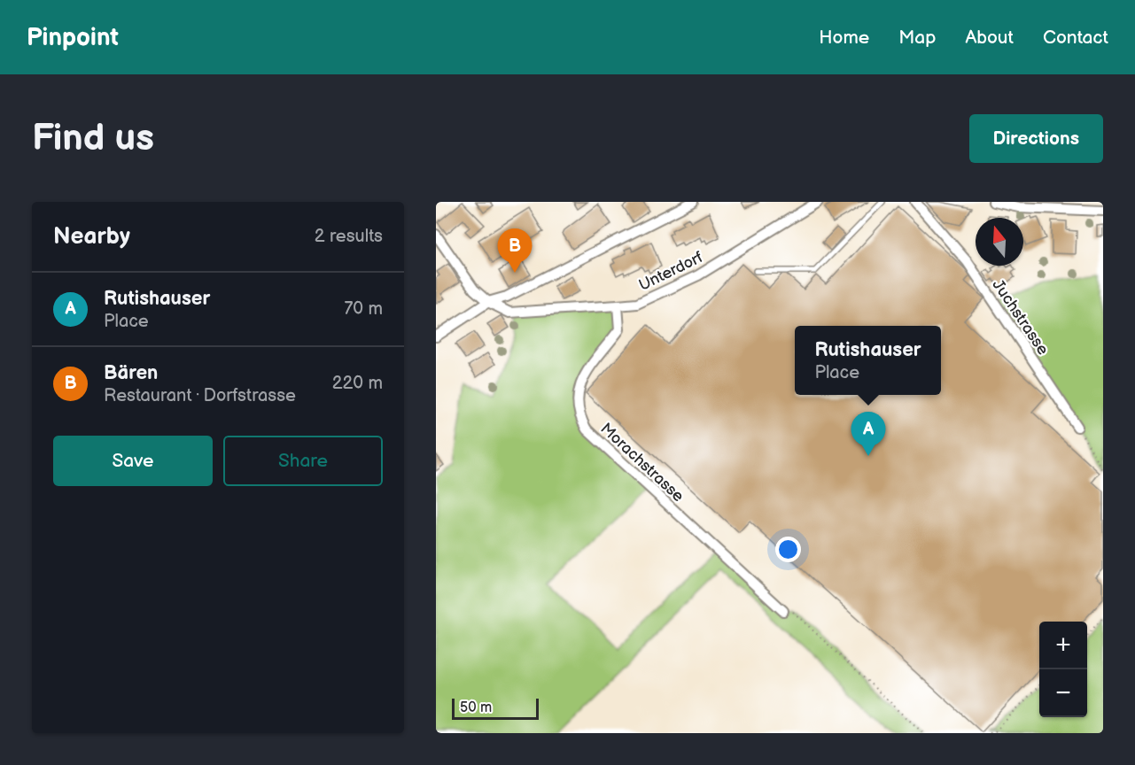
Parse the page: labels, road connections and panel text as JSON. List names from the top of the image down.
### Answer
{
  "streets": {
    "street": ["Unterdorf", "Juchstrasse", "Morachstrasse"]
  },
  "crossings": [
    ["Unterdorf", "Morachstrasse"]
  ],
  "scale_bar": "50 m",
  "north": "top",
  "page": {
    "header": "Pinpoint",
    "nav": [
      "Home",
      "Map",
      "About",
      "Contact"
    ],
    "buttons": [
      "Directions",
      ["Save", "Share"]
    ],
    "title": "Find us",
    "heading": ["Nearby", "2 results"],
    "pins": ["B", "A"],
    "list": [
      {
        "mark": "A",
        "name": "Rutishauser",
        "note": "Place",
        "value": "70 m"
      },
      {
        "mark": "B",
        "name": "Bären",
        "note": "Restaurant · Dorfstrasse",
        "value": "220 m"
      }
    ],
    "popup": ["Rutishauser", "Place"],
    "map_buttons": ["+", "−"],
    "scale": "50 m"
  }
}
